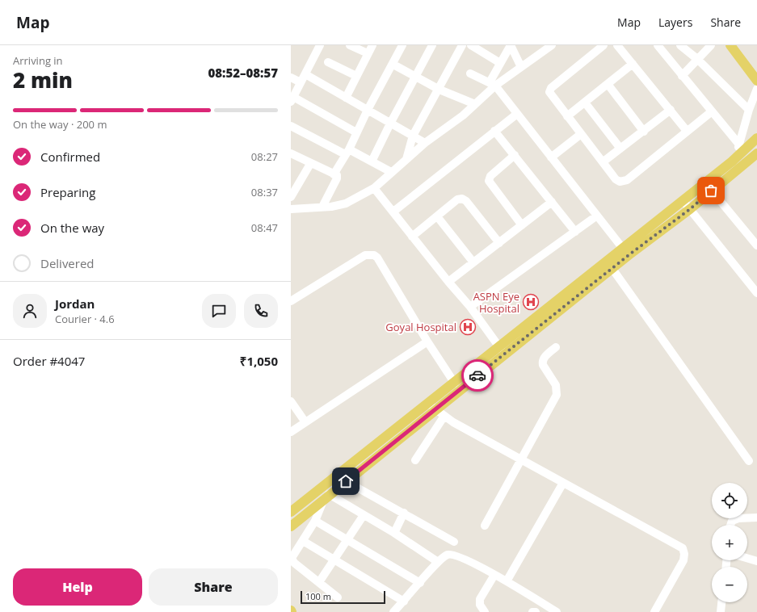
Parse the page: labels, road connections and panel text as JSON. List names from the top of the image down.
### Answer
{
  "places": {
    "hospital": ["ASPN Eye Hospital", "Goyal Hospital"]
  },
  "scale_bar": "100 m",
  "page": {
    "header": "Map",
    "nav": ["Map", "Layers", "Share"],
    "heading": ["2 min", "Arriving in", "08:52–08:57"],
    "panel": [
      "Jordan",
      "Courier · 4.6",
      "Order #4047",
      "₹1,050"
    ],
    "bar": "On the way · 200 m",
    "list": [
      ["Confirmed", "08:27"],
      ["Preparing", "08:37"],
      ["On the way", "08:47"],
      "Delivered"
    ],
    "map_buttons": ["+", "−"],
    "buttons": ["Help", "Share"],
    "scale": "100 m"
  }
}
